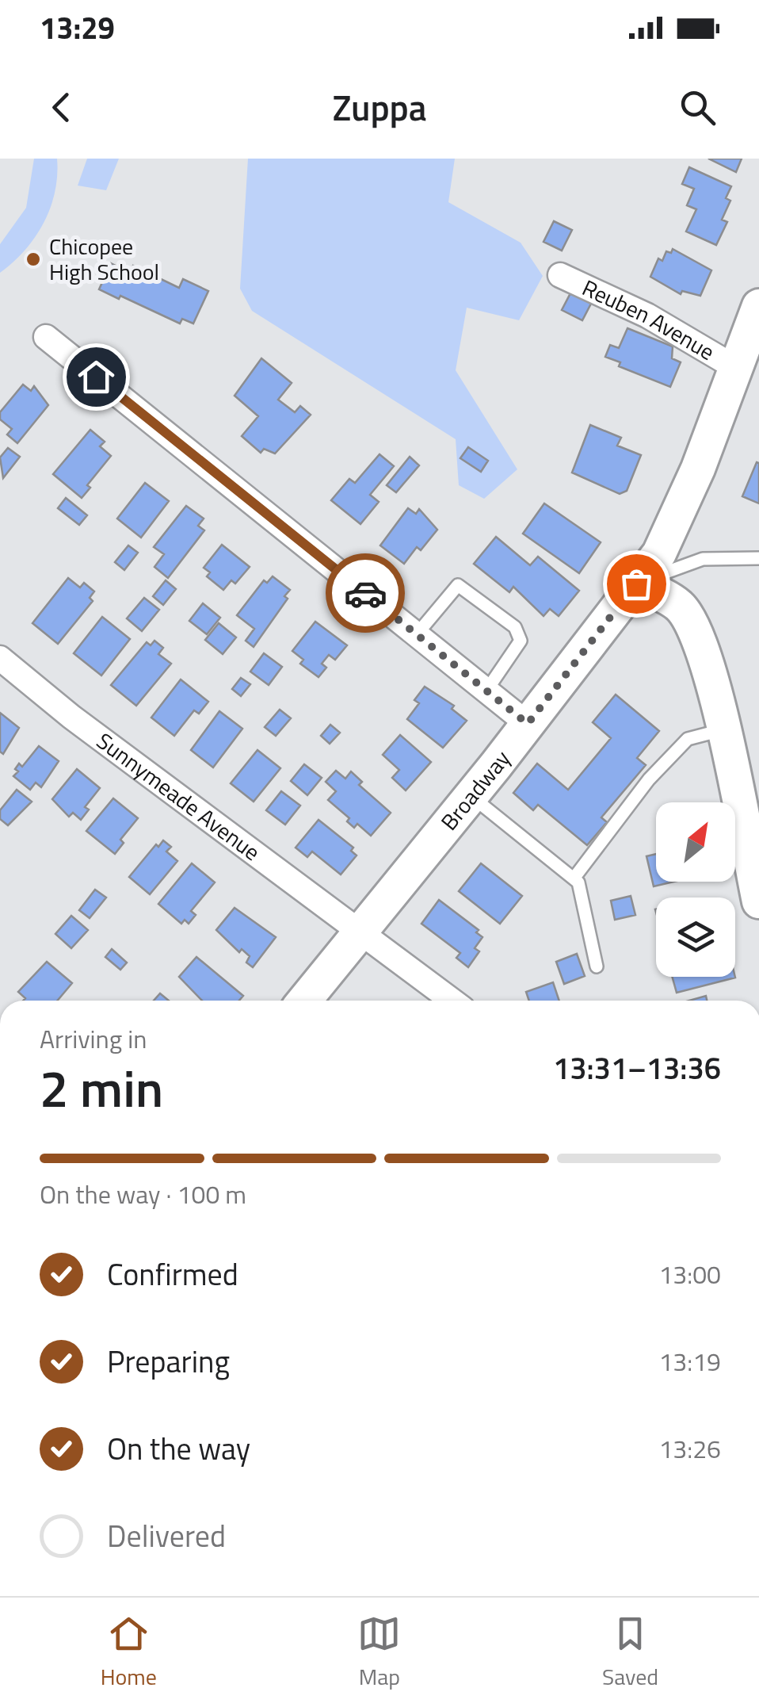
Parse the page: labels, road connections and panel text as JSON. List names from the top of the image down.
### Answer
{
  "streets": {
    "main road": ["Broadway"],
    "street": ["Reuben Avenue", "Sunnymeade Avenue"]
  },
  "crossings": [
    ["Reuben Avenue", "Broadway"],
    ["Broadway", "Sunnymeade Avenue"]
  ],
  "places": ["Chicopee High School"],
  "north": "top right",
  "page": {
    "status": "13:29",
    "header": "Zuppa",
    "heading": ["2 min", "Arriving in", "13:31–13:36"],
    "bar": "On the way · 100 m",
    "list": [
      ["Confirmed", "13:00"],
      ["Preparing", "13:19"],
      ["On the way", "13:26"],
      "Delivered"
    ],
    "tabs": ["Home", "Map", "Saved"]
  }
}
